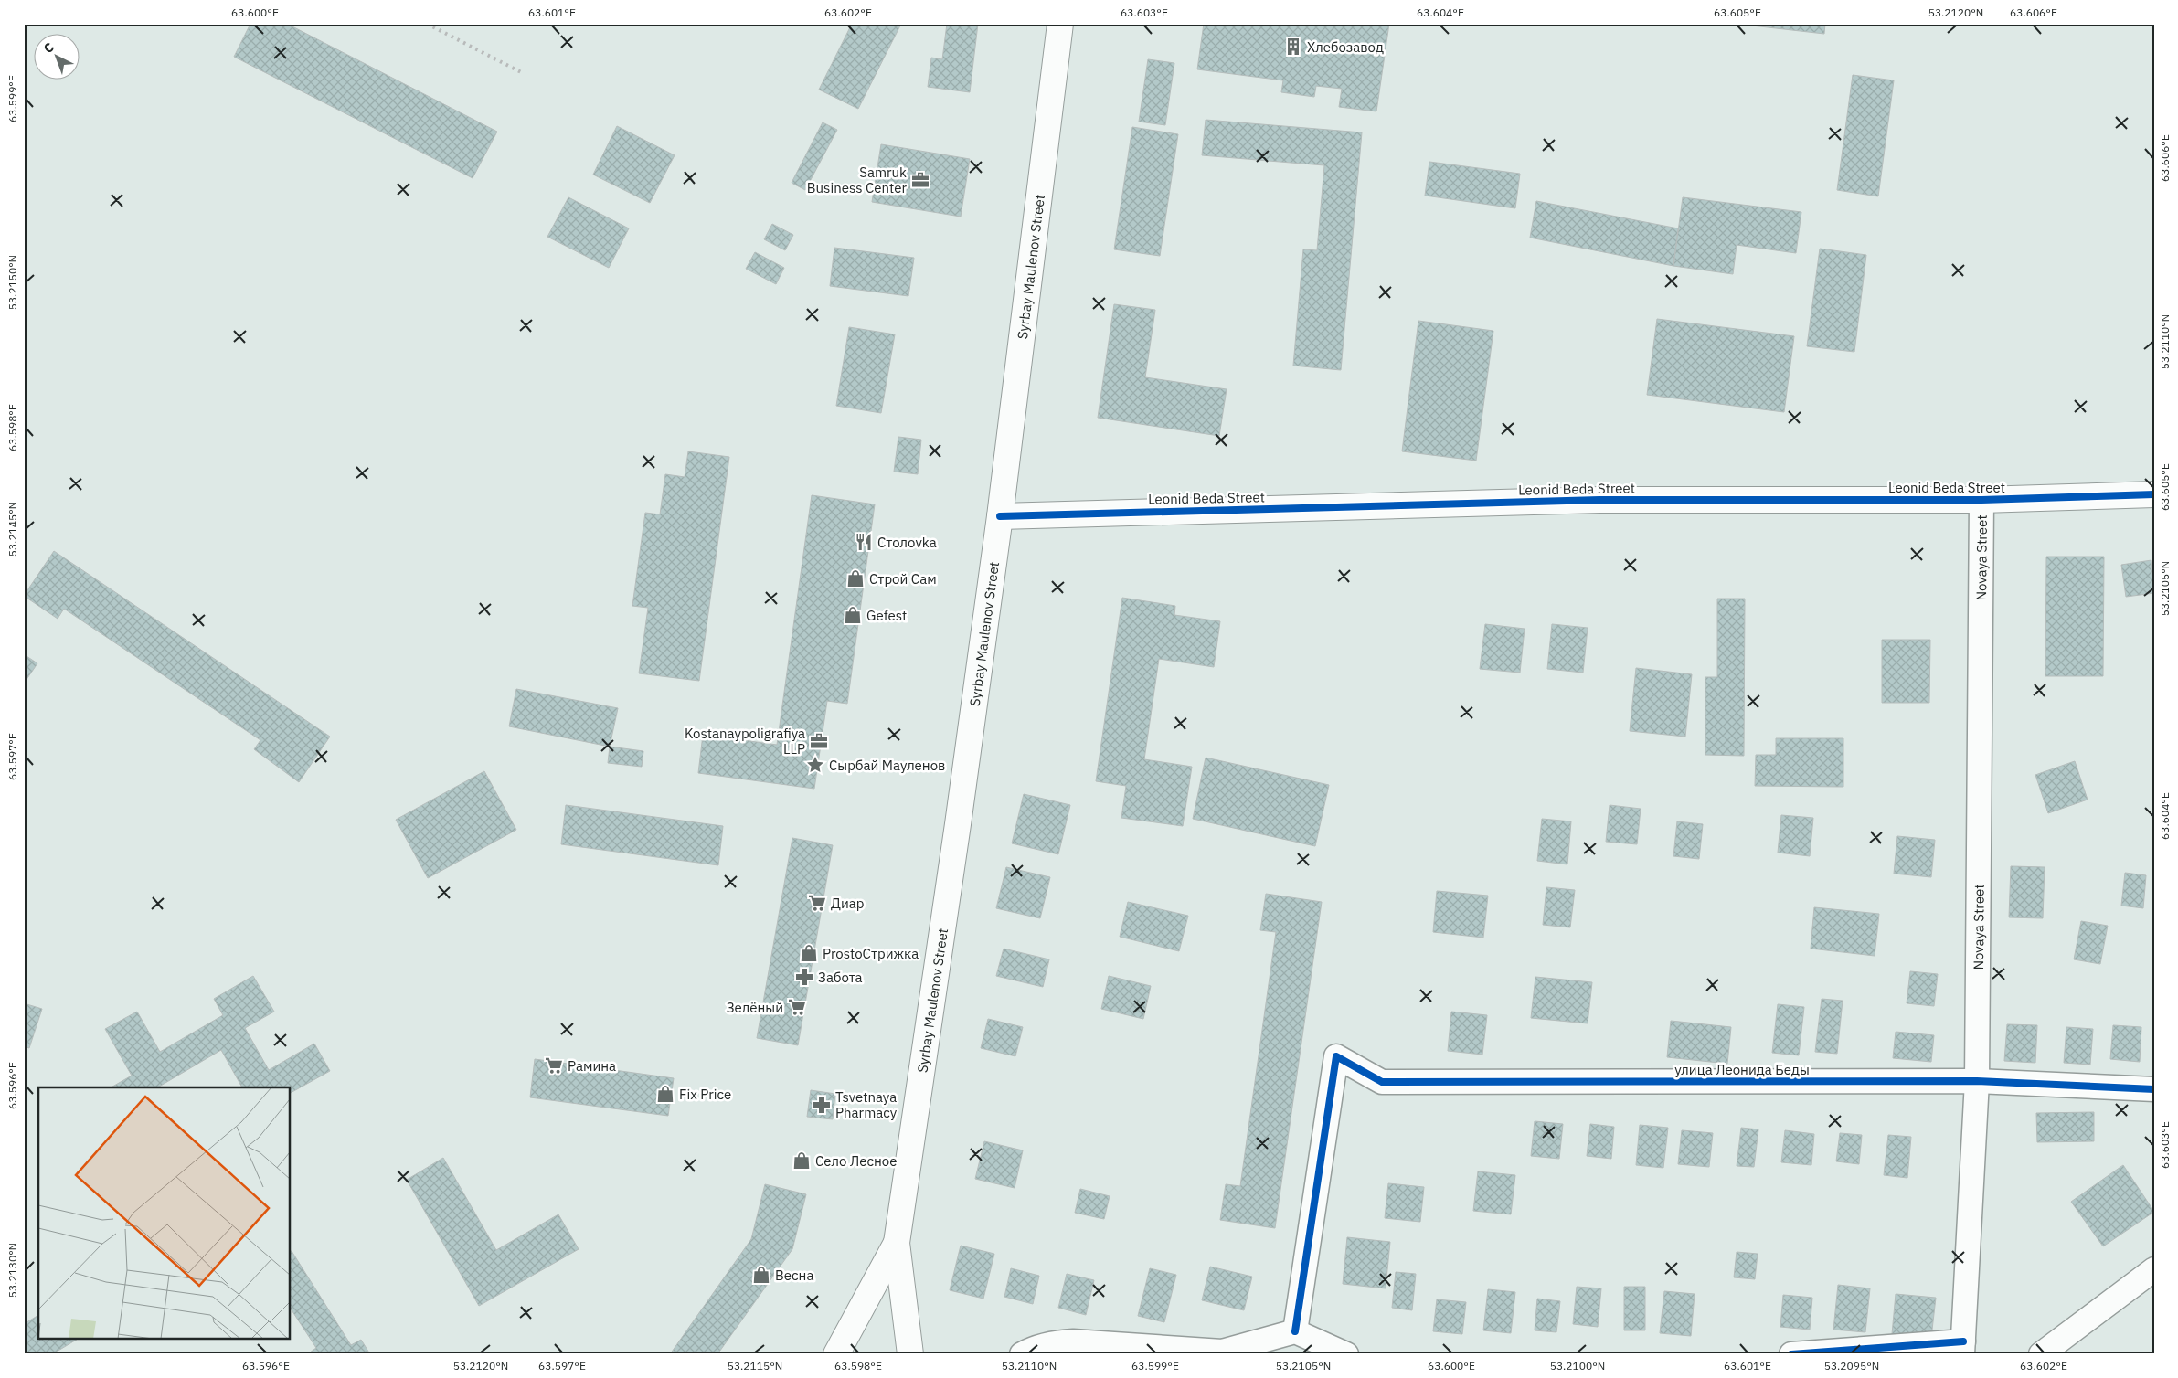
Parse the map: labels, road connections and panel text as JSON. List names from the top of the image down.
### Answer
{
  "streets": {
    "main road": ["Syrbay Maulenov Street", "Leonid Beda Street"],
    "street": ["Novaya Street", "улица Леонида Беды"]
  },
  "crossings": [
    ["Syrbay Maulenov Street", "Leonid Beda Street"],
    ["Leonid Beda Street", "Novaya Street"],
    ["Novaya Street", "улица Леонида Беды"]
  ],
  "places": {
    "building": ["Хлебозавод"],
    "office": ["Samruk Business Center", "Kostanaypoligrafiya LLP"],
    "restaurant": ["Столоvka"],
    "shop": [
      "Строй Сам",
      "Gefest",
      "ProstoСтрижка",
      "Fix Price",
      "Село Лесное",
      "Весна"
    ],
    "place": ["Сырбай Мауленов"],
    "supermarket": ["Диар", "Зелёный", "Рамина"],
    "pharmacy": ["Забота", "Tsvetnaya Pharmacy"]
  },
  "north": "top left",
  "coordinates": [
    "63.600°E",
    "63.601°E",
    "63.602°E",
    "63.603°E",
    "63.604°E",
    "63.605°E",
    "53.2120°N",
    "63.606°E",
    "63.599°E",
    "53.2150°N",
    "53.2110°N",
    "63.598°E",
    "53.2145°N",
    "53.2105°N",
    "63.597°E",
    "63.596°E",
    "53.2130°N",
    "53.2115°N",
    "53.2100°N",
    "53.2095°N"
  ]
}
